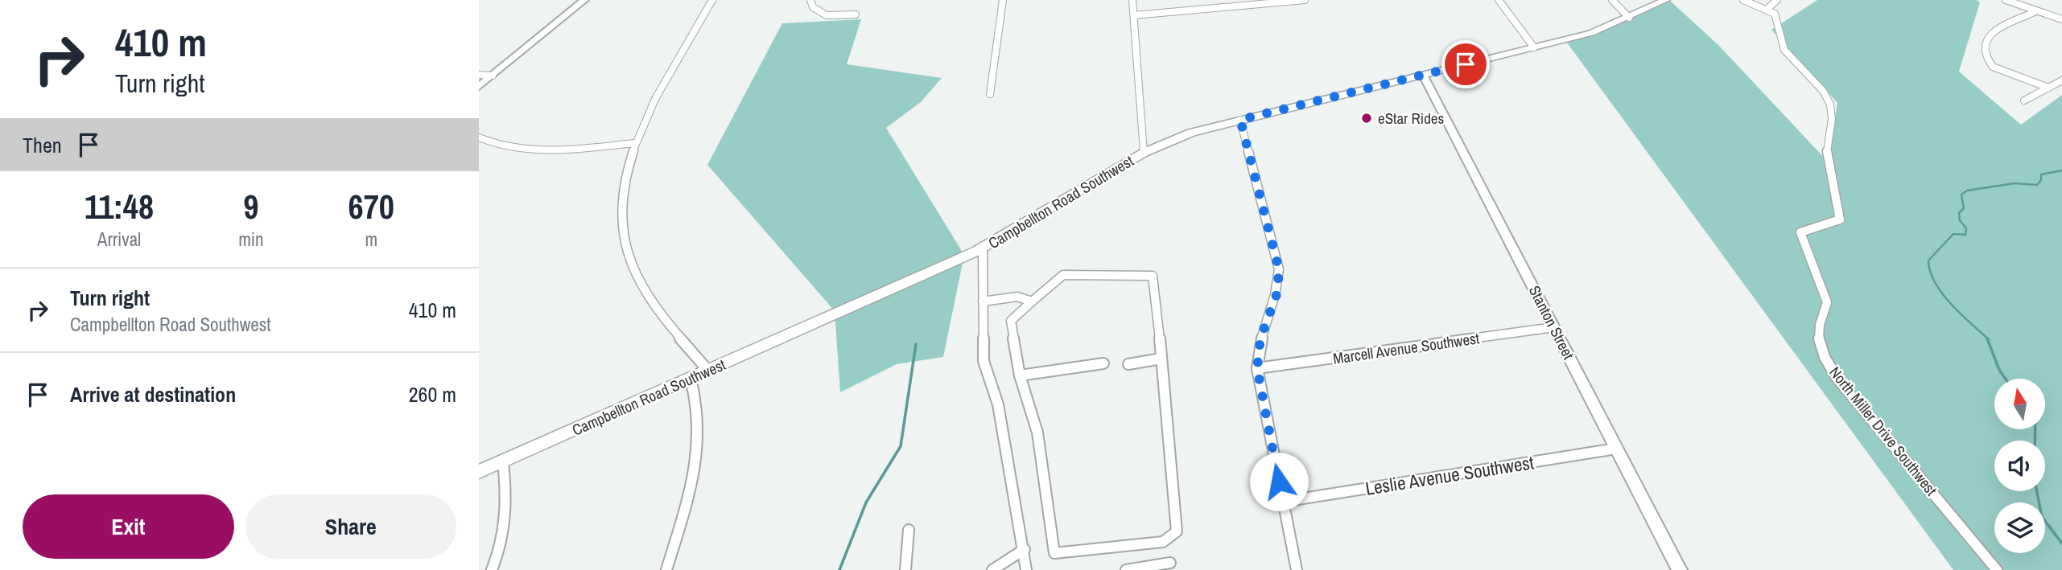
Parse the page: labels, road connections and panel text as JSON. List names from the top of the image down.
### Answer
{
  "streets": {
    "main road": ["Campbellton Road Southwest"],
    "street": [
      "Stanton Street",
      "Marcell Avenue Southwest",
      "North Miller Drive Southwest",
      "Leslie Avenue Southwest"
    ]
  },
  "crossings": [
    ["Campbellton Road Southwest", "Stanton Street"],
    ["Stanton Street", "Marcell Avenue Southwest"],
    ["Stanton Street", "Leslie Avenue Southwest"]
  ],
  "places": ["eStar Rides"],
  "north": "top",
  "page": {
    "turn": ["410 m", "Turn right"],
    "then": "Then",
    "eta": [
      "11:48",
      "Arrival",
      "9",
      "min",
      "670",
      "m"
    ],
    "list": [
      {
        "name": "Turn right",
        "note": "Campbellton Road Southwest",
        "value": "410 m"
      },
      {
        "name": "Arrive at destination",
        "value": "260 m"
      }
    ],
    "buttons": ["Exit", "Share"]
  }
}
